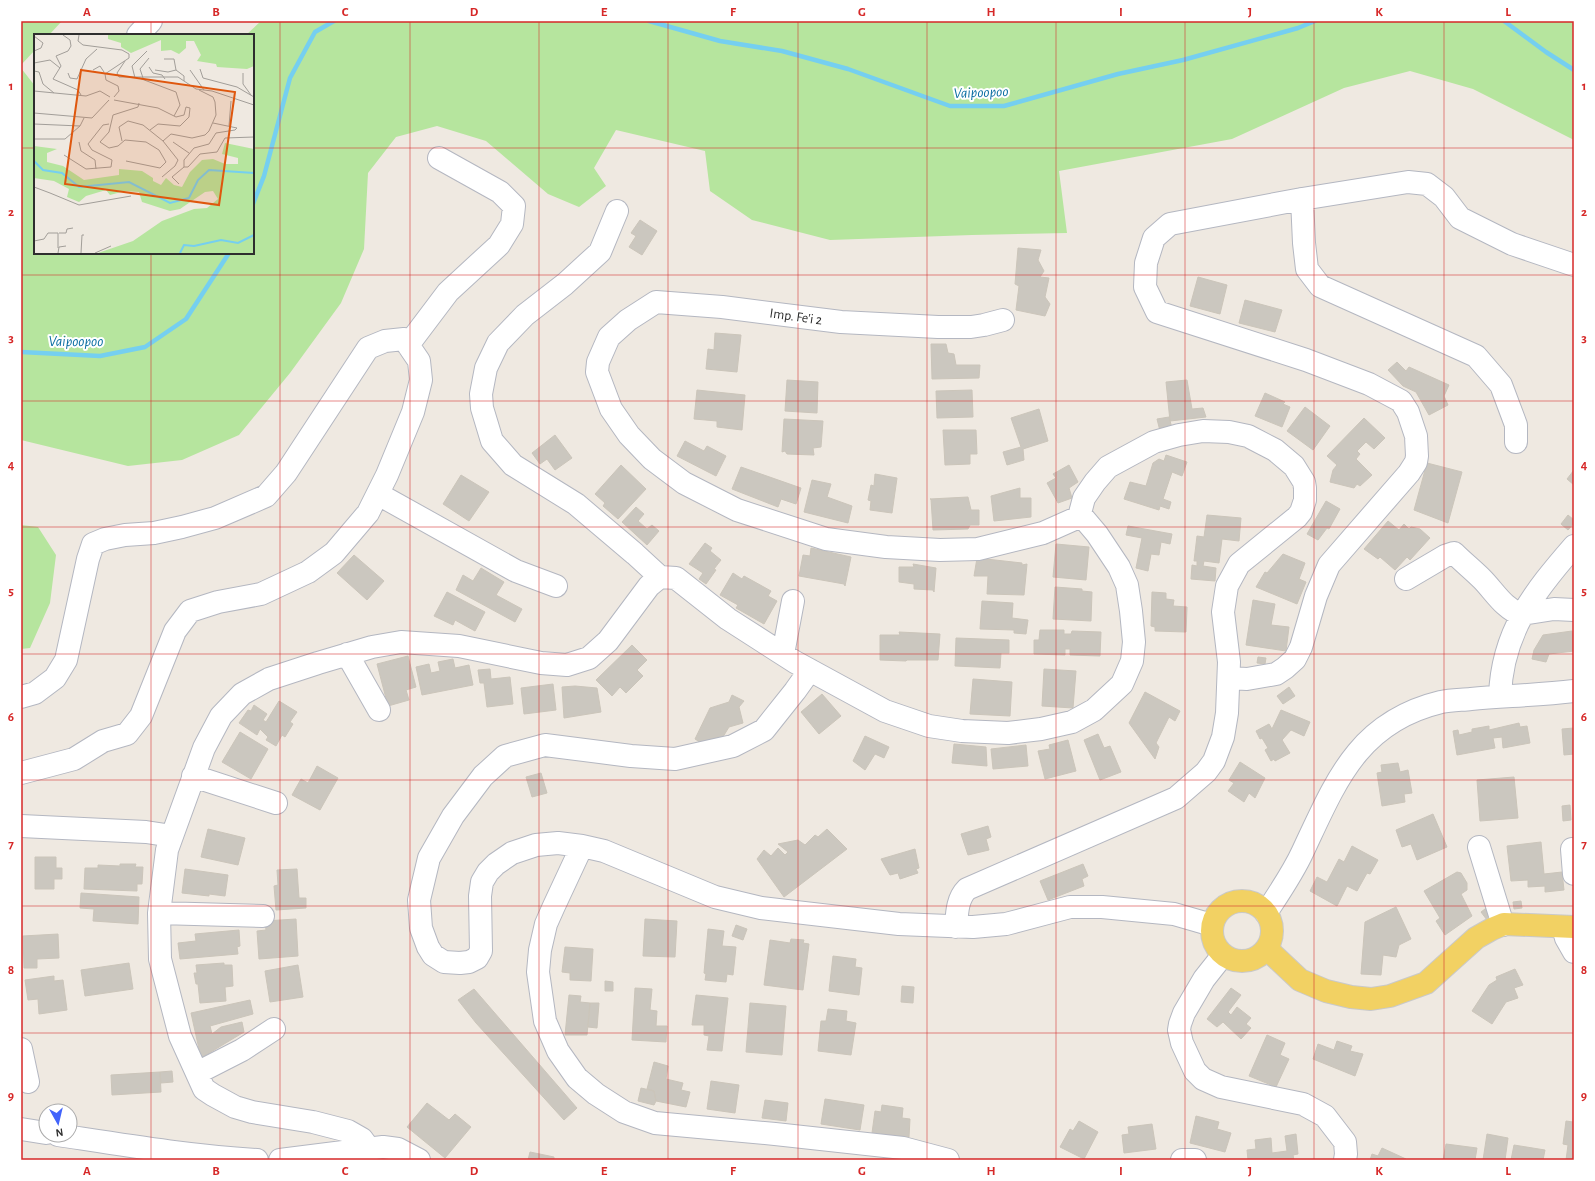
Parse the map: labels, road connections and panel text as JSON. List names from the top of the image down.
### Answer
{
  "streets": {
    "street": ["Imp. Fe'i 2"]
  },
  "water": ["Vaipoopoo"],
  "north": "bottom",
  "grid": {
    "columns": [
      "A",
      "B",
      "C",
      "D",
      "E",
      "F",
      "G",
      "H",
      "I",
      "J",
      "K",
      "L"
    ],
    "rows": [
      "1",
      "2",
      "3",
      "4",
      "5",
      "6",
      "7",
      "8",
      "9"
    ]
  }
}
